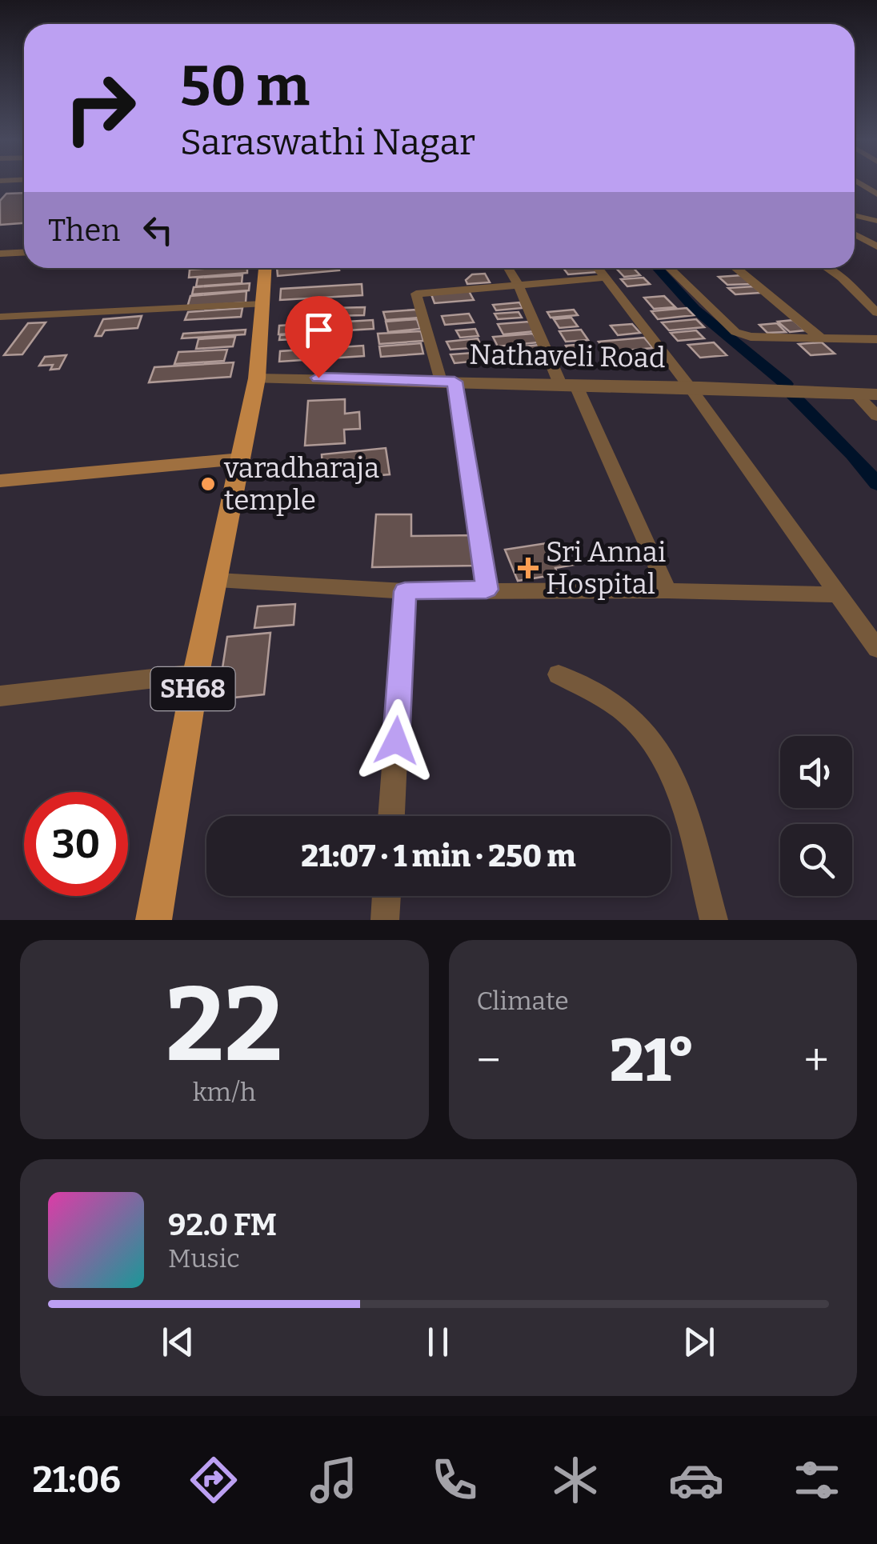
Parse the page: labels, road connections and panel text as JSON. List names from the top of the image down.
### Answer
{
  "streets": {
    "main road": ["SH68"],
    "street": ["Nathaveli Road"]
  },
  "crossings": [
    ["Nathaveli Road", "SH68"]
  ],
  "places": {
    "other": ["varadharaja temple"],
    "health": ["Sri Annai Hospital"]
  },
  "page": {
    "turn": ["50 m", "Saraswathi Nagar"],
    "then": "Then",
    "limit": "30",
    "trip": "21:07 · 1 min · 250 m",
    "tile": [
      ["22", "km/h"],
      "Climate"
    ],
    "heat": ["−", "21°", "+"],
    "song": ["92.0 FM", "Music"],
    "tabs": "21:06"
  }
}
